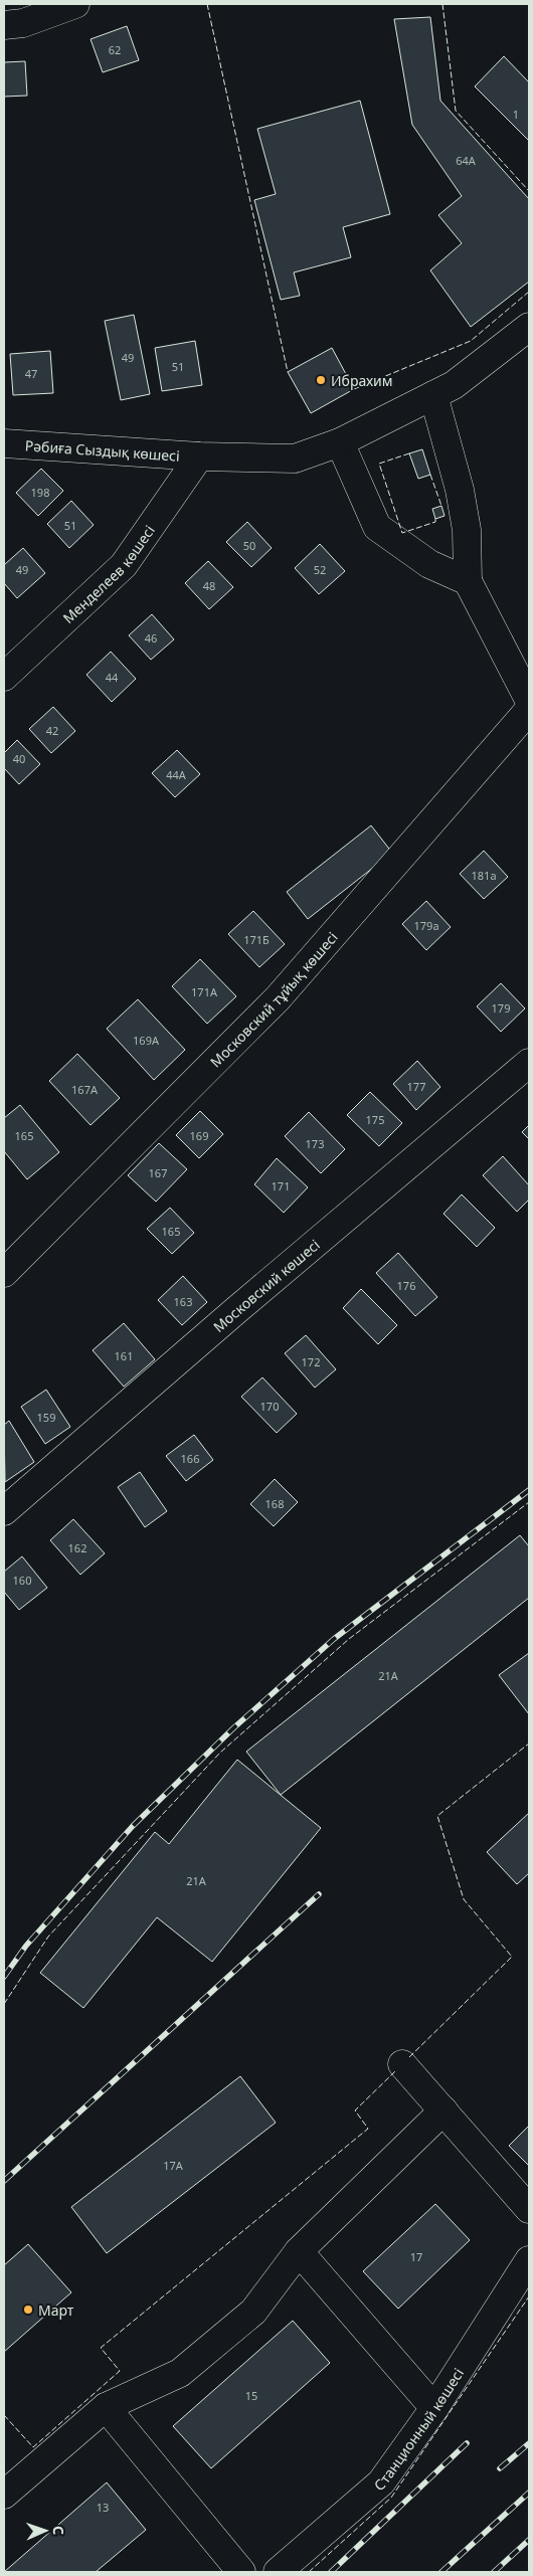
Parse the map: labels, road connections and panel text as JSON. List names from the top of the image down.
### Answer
{
  "streets": {
    "street": [
      "Рәбиға Сыздық көшесі",
      "Менделеев көшесі",
      "Московский тұйық көшесі",
      "Московский көшесі",
      "Станционный көшесі"
    ]
  },
  "crossings": [
    ["Рәбиға Сыздық көшесі", "Менделеев көшесі"]
  ],
  "places": ["Ибрахим", "Март"],
  "house_numbers": [
    "62",
    "1",
    "64А",
    "49",
    "51",
    "47",
    "198",
    "51",
    "50",
    "49",
    "52",
    "48",
    "46",
    "44",
    "42",
    "40",
    "44А",
    "181а",
    "179а",
    "171Б",
    "171А",
    "179",
    "169А",
    "177",
    "167А",
    "175",
    "165",
    "169",
    "173",
    "167",
    "171",
    "165",
    "176",
    "163",
    "161",
    "172",
    "170",
    "159",
    "166",
    "168",
    "162",
    "160",
    "21А",
    "21А",
    "17А",
    "17",
    "15",
    "13"
  ],
  "north": "right"
}
